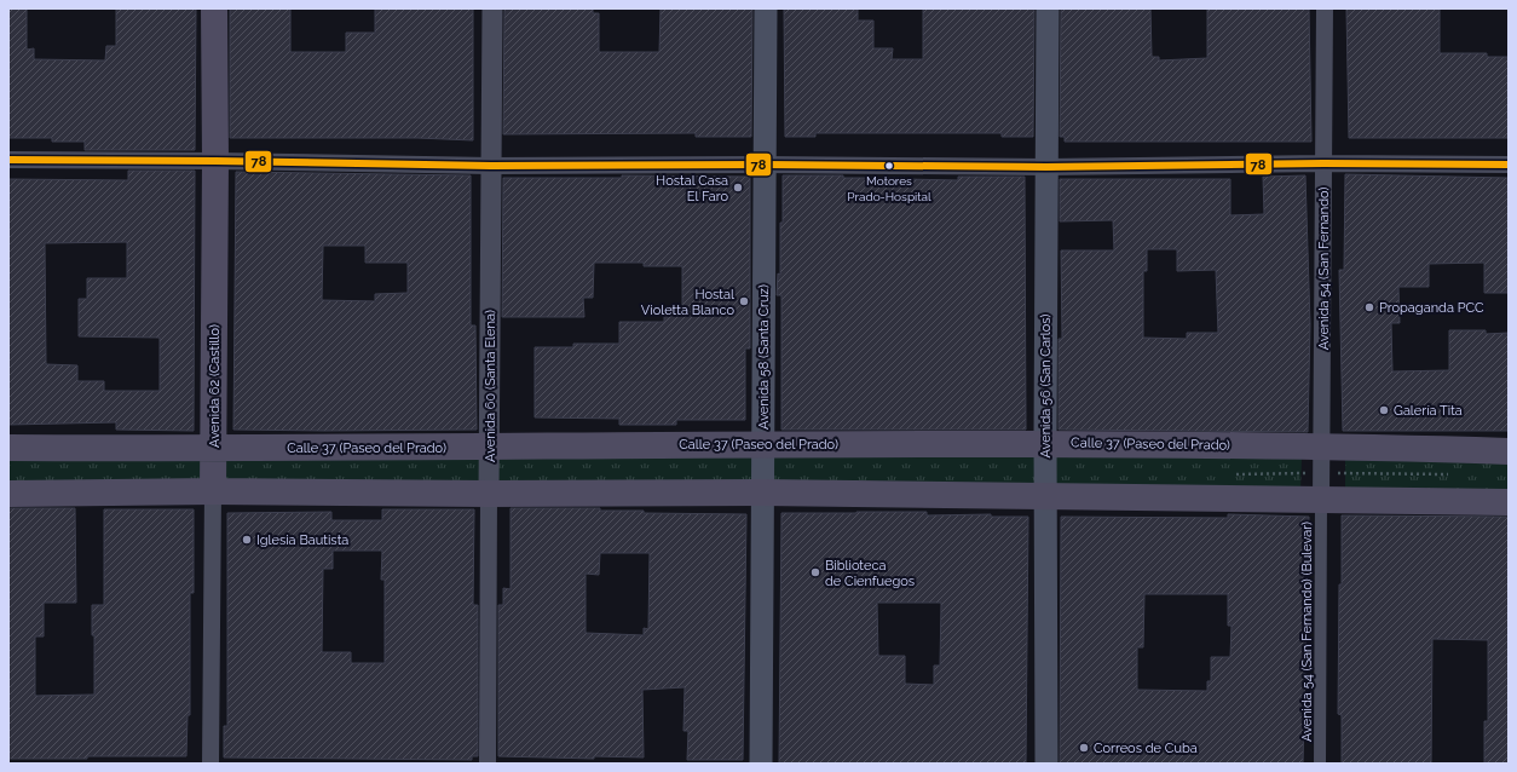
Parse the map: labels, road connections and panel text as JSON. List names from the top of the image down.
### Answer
{
  "streets": {
    "main road": [
      "Avenida 58 (Santa Cruz)",
      "Avenida 62 (Castillo)",
      "Avenida 56 (San Carlos)",
      "Calle 37 (Paseo del Prado)"
    ],
    "street": ["Avenida 54 (San Fernando)", "Avenida 60 (Santa Elena)", "Avenida 54 (San Fernando) (Bulevar)"]
  },
  "crossings": [
    ["Avenida 54 (San Fernando)", "Calle 37 (Paseo del Prado)"],
    ["Avenida 54 (San Fernando)", "Avenida 54 (San Fernando) (Bulevar)"],
    ["Avenida 58 (Santa Cruz)", "Calle 37 (Paseo del Prado)"],
    ["Avenida 62 (Castillo)", "Calle 37 (Paseo del Prado)"],
    ["Avenida 60 (Santa Elena)", "Calle 37 (Paseo del Prado)"],
    ["Avenida 56 (San Carlos)", "Calle 37 (Paseo del Prado)"]
  ],
  "places": [
    "Motores Prado-Hospital",
    "Hostal Casa El Faro",
    "Hostal Violetta Blanco",
    "Propaganda PCC",
    "Galería Tita",
    "Iglesia Bautista",
    "Biblioteca de Cienfuegos",
    "Correos de Cuba"
  ],
  "lines": ["transit line 78"]
}
